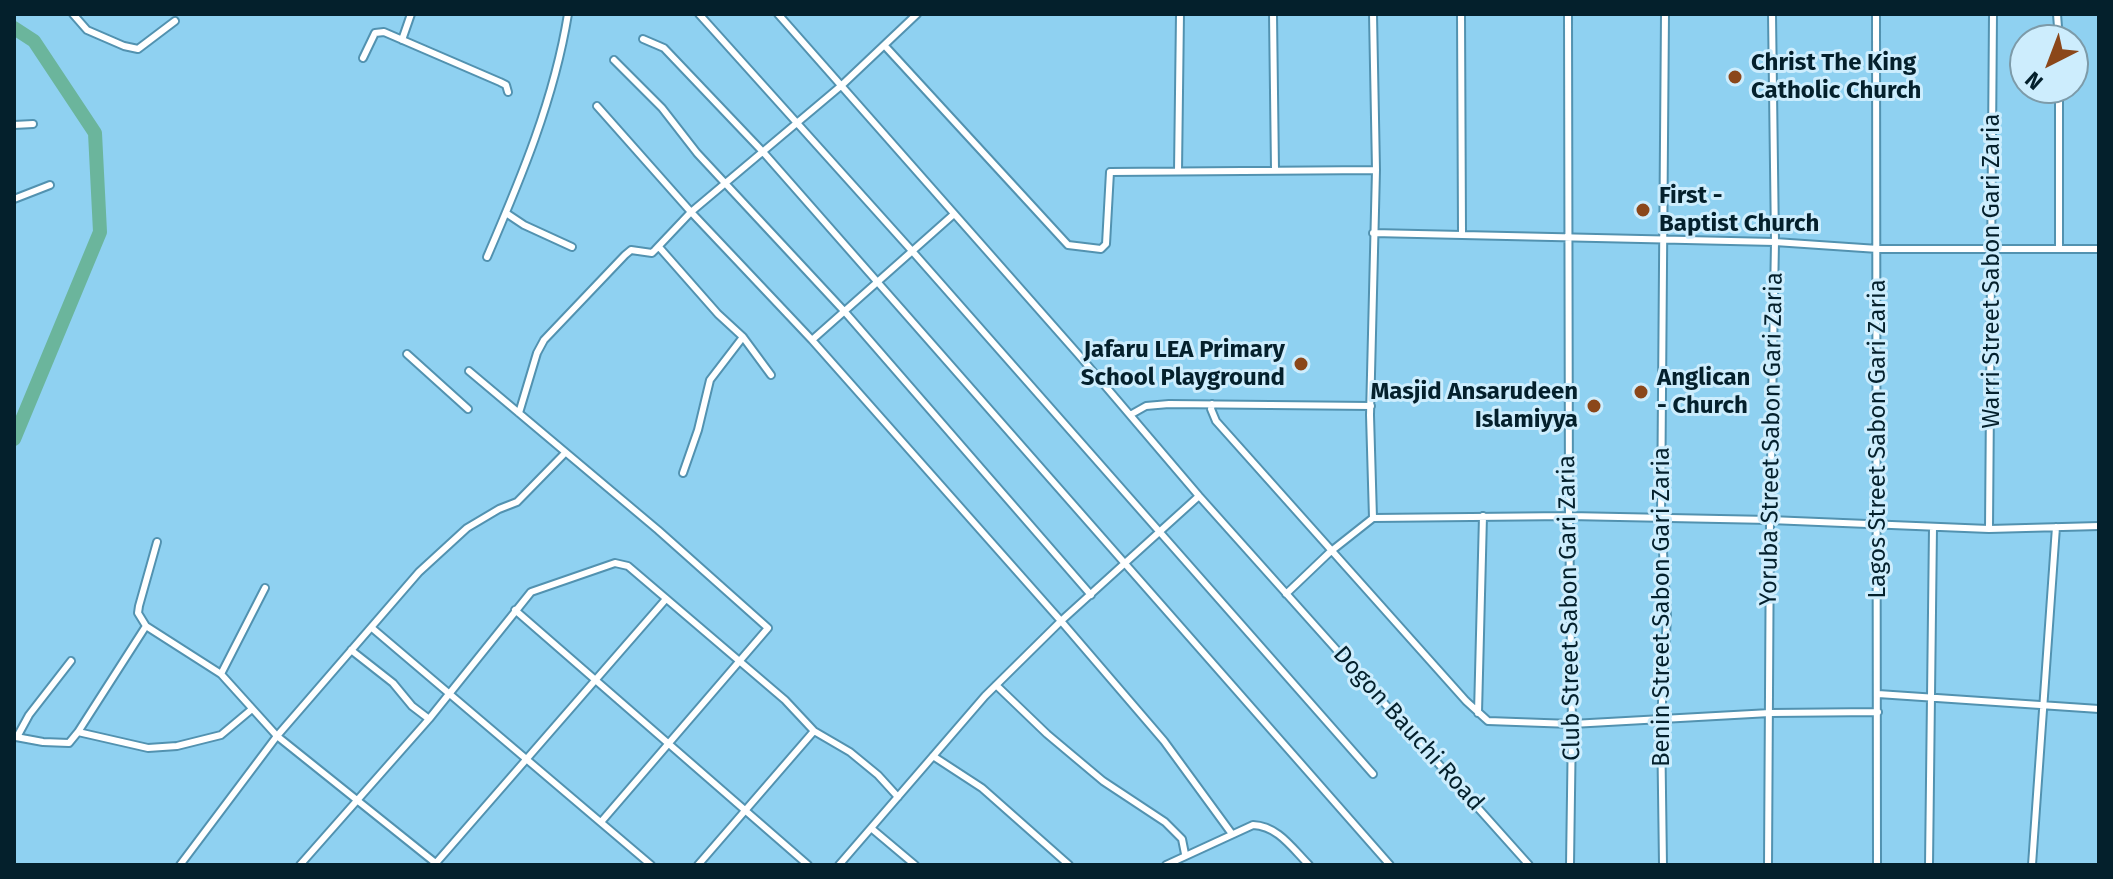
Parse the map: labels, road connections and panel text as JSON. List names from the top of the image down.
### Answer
{
  "streets": {
    "street": [
      "Warri Street Sabon Gari Zaria",
      "Yoruba Street Sabon Gari Zaria",
      "Lagos Street Sabon Gari Zaria",
      "Benin Street Sabon Gari Zaria",
      "Club Street Sabon Gari Zaria",
      "Dogon Bauchi Road"
    ]
  },
  "places": [
    "Christ The King Catholic Church",
    "First - Baptist Church",
    "Jafaru LEA Primary School Playground",
    "Anglican - Church",
    "Masjid Ansarudeen Islamiyya"
  ],
  "north": "bottom left"
}
